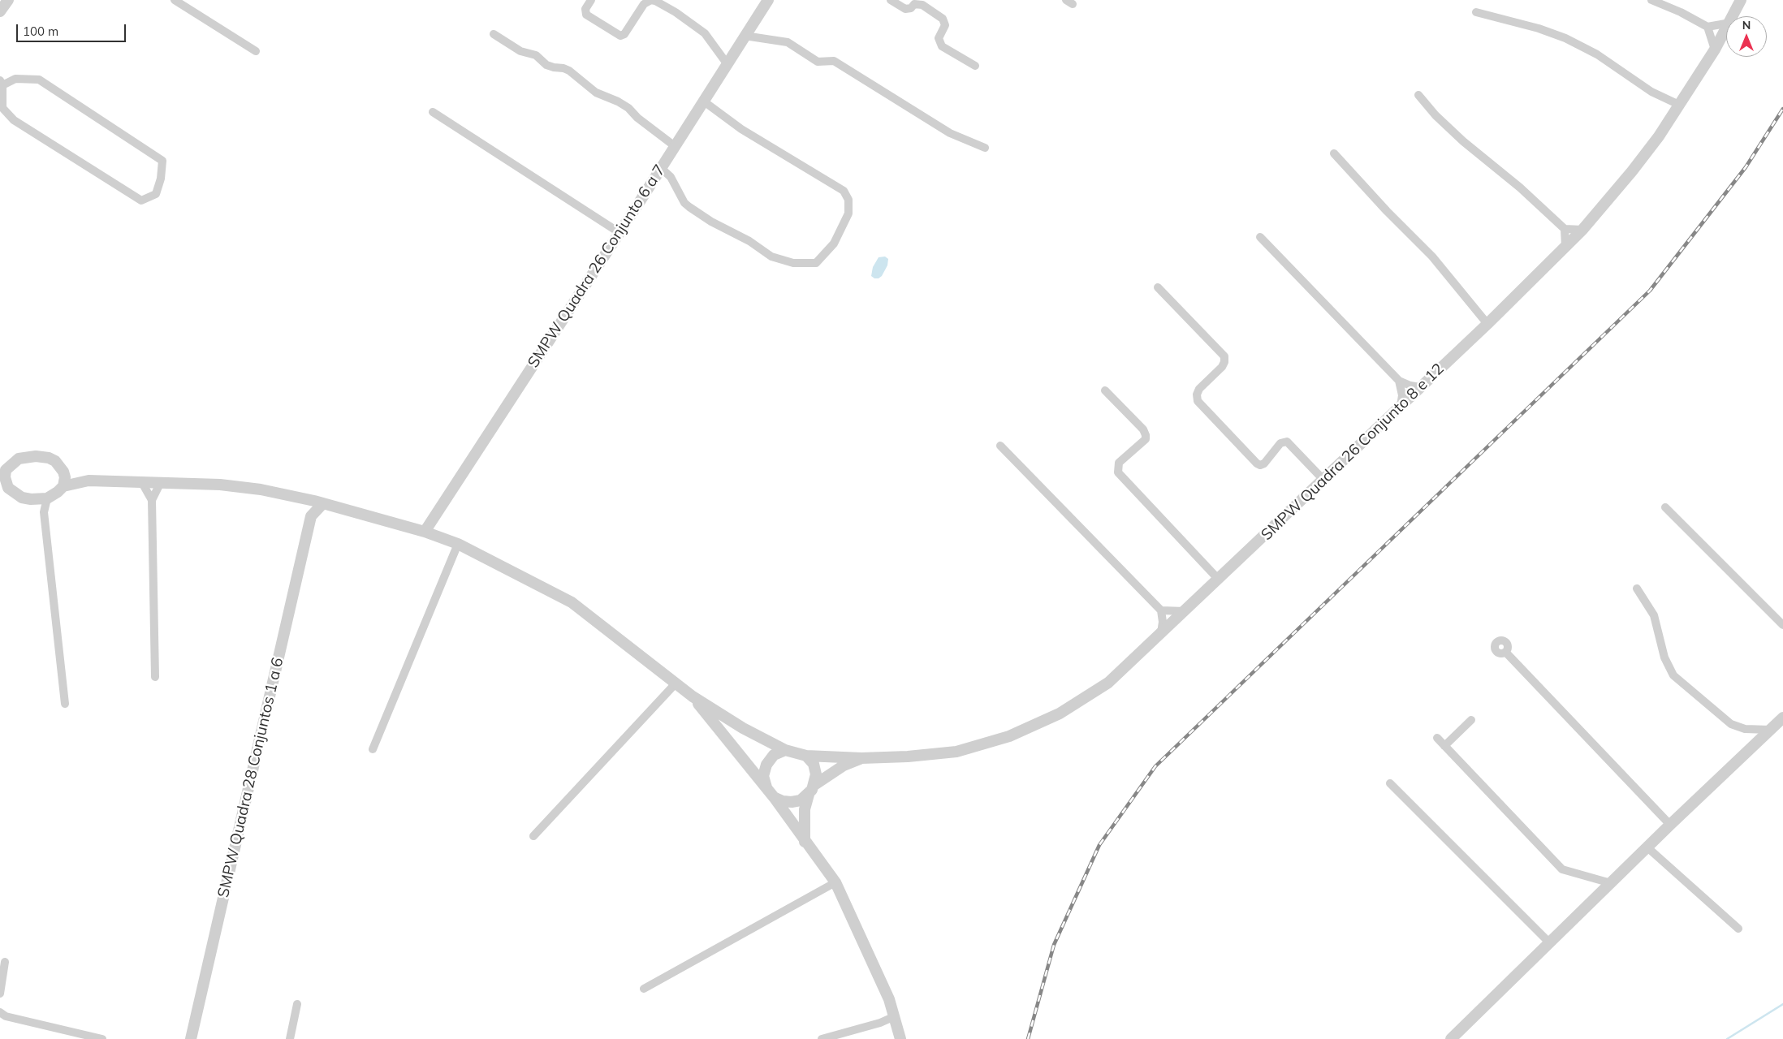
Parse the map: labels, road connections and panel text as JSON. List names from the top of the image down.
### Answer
{
  "streets": {
    "street": ["SMPW Quadra 26 Conjunto 6 a 7", "SMPW Quadra 26 Conjunto 8 e 12", "SMPW Quadra 28 Conjuntos 1 a 6"]
  },
  "scale_bar": "100 m",
  "north": "top"
}
